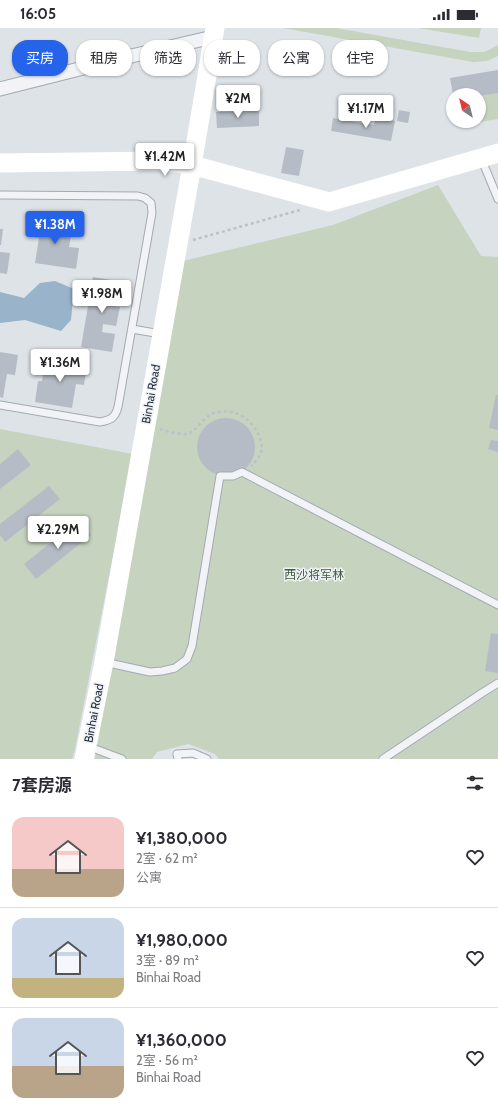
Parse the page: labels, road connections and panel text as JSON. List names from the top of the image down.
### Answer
{
  "streets": {
    "main road": ["Binhai Road"]
  },
  "parks": ["西沙将军林"],
  "north": "top left",
  "page": {
    "status": "16:05",
    "chip": [
      "买房",
      "租房",
      "筛选",
      "新上",
      "公寓",
      "住宅"
    ],
    "price": [
      "¥2M",
      "¥1.17M",
      "¥1.42M",
      "¥1.38M",
      "¥1.98M",
      "¥1.36M",
      "¥2.29M"
    ],
    "heading": "7套房源",
    "list": [
      {
        "name": "¥1,380,000",
        "note": "2室 · 62 m² · 公寓"
      },
      {
        "name": "¥1,980,000",
        "note": "3室 · 89 m² · Binhai Road"
      },
      {
        "name": "¥1,360,000",
        "note": "2室 · 56 m² · Binhai Road"
      }
    ]
  }
}
